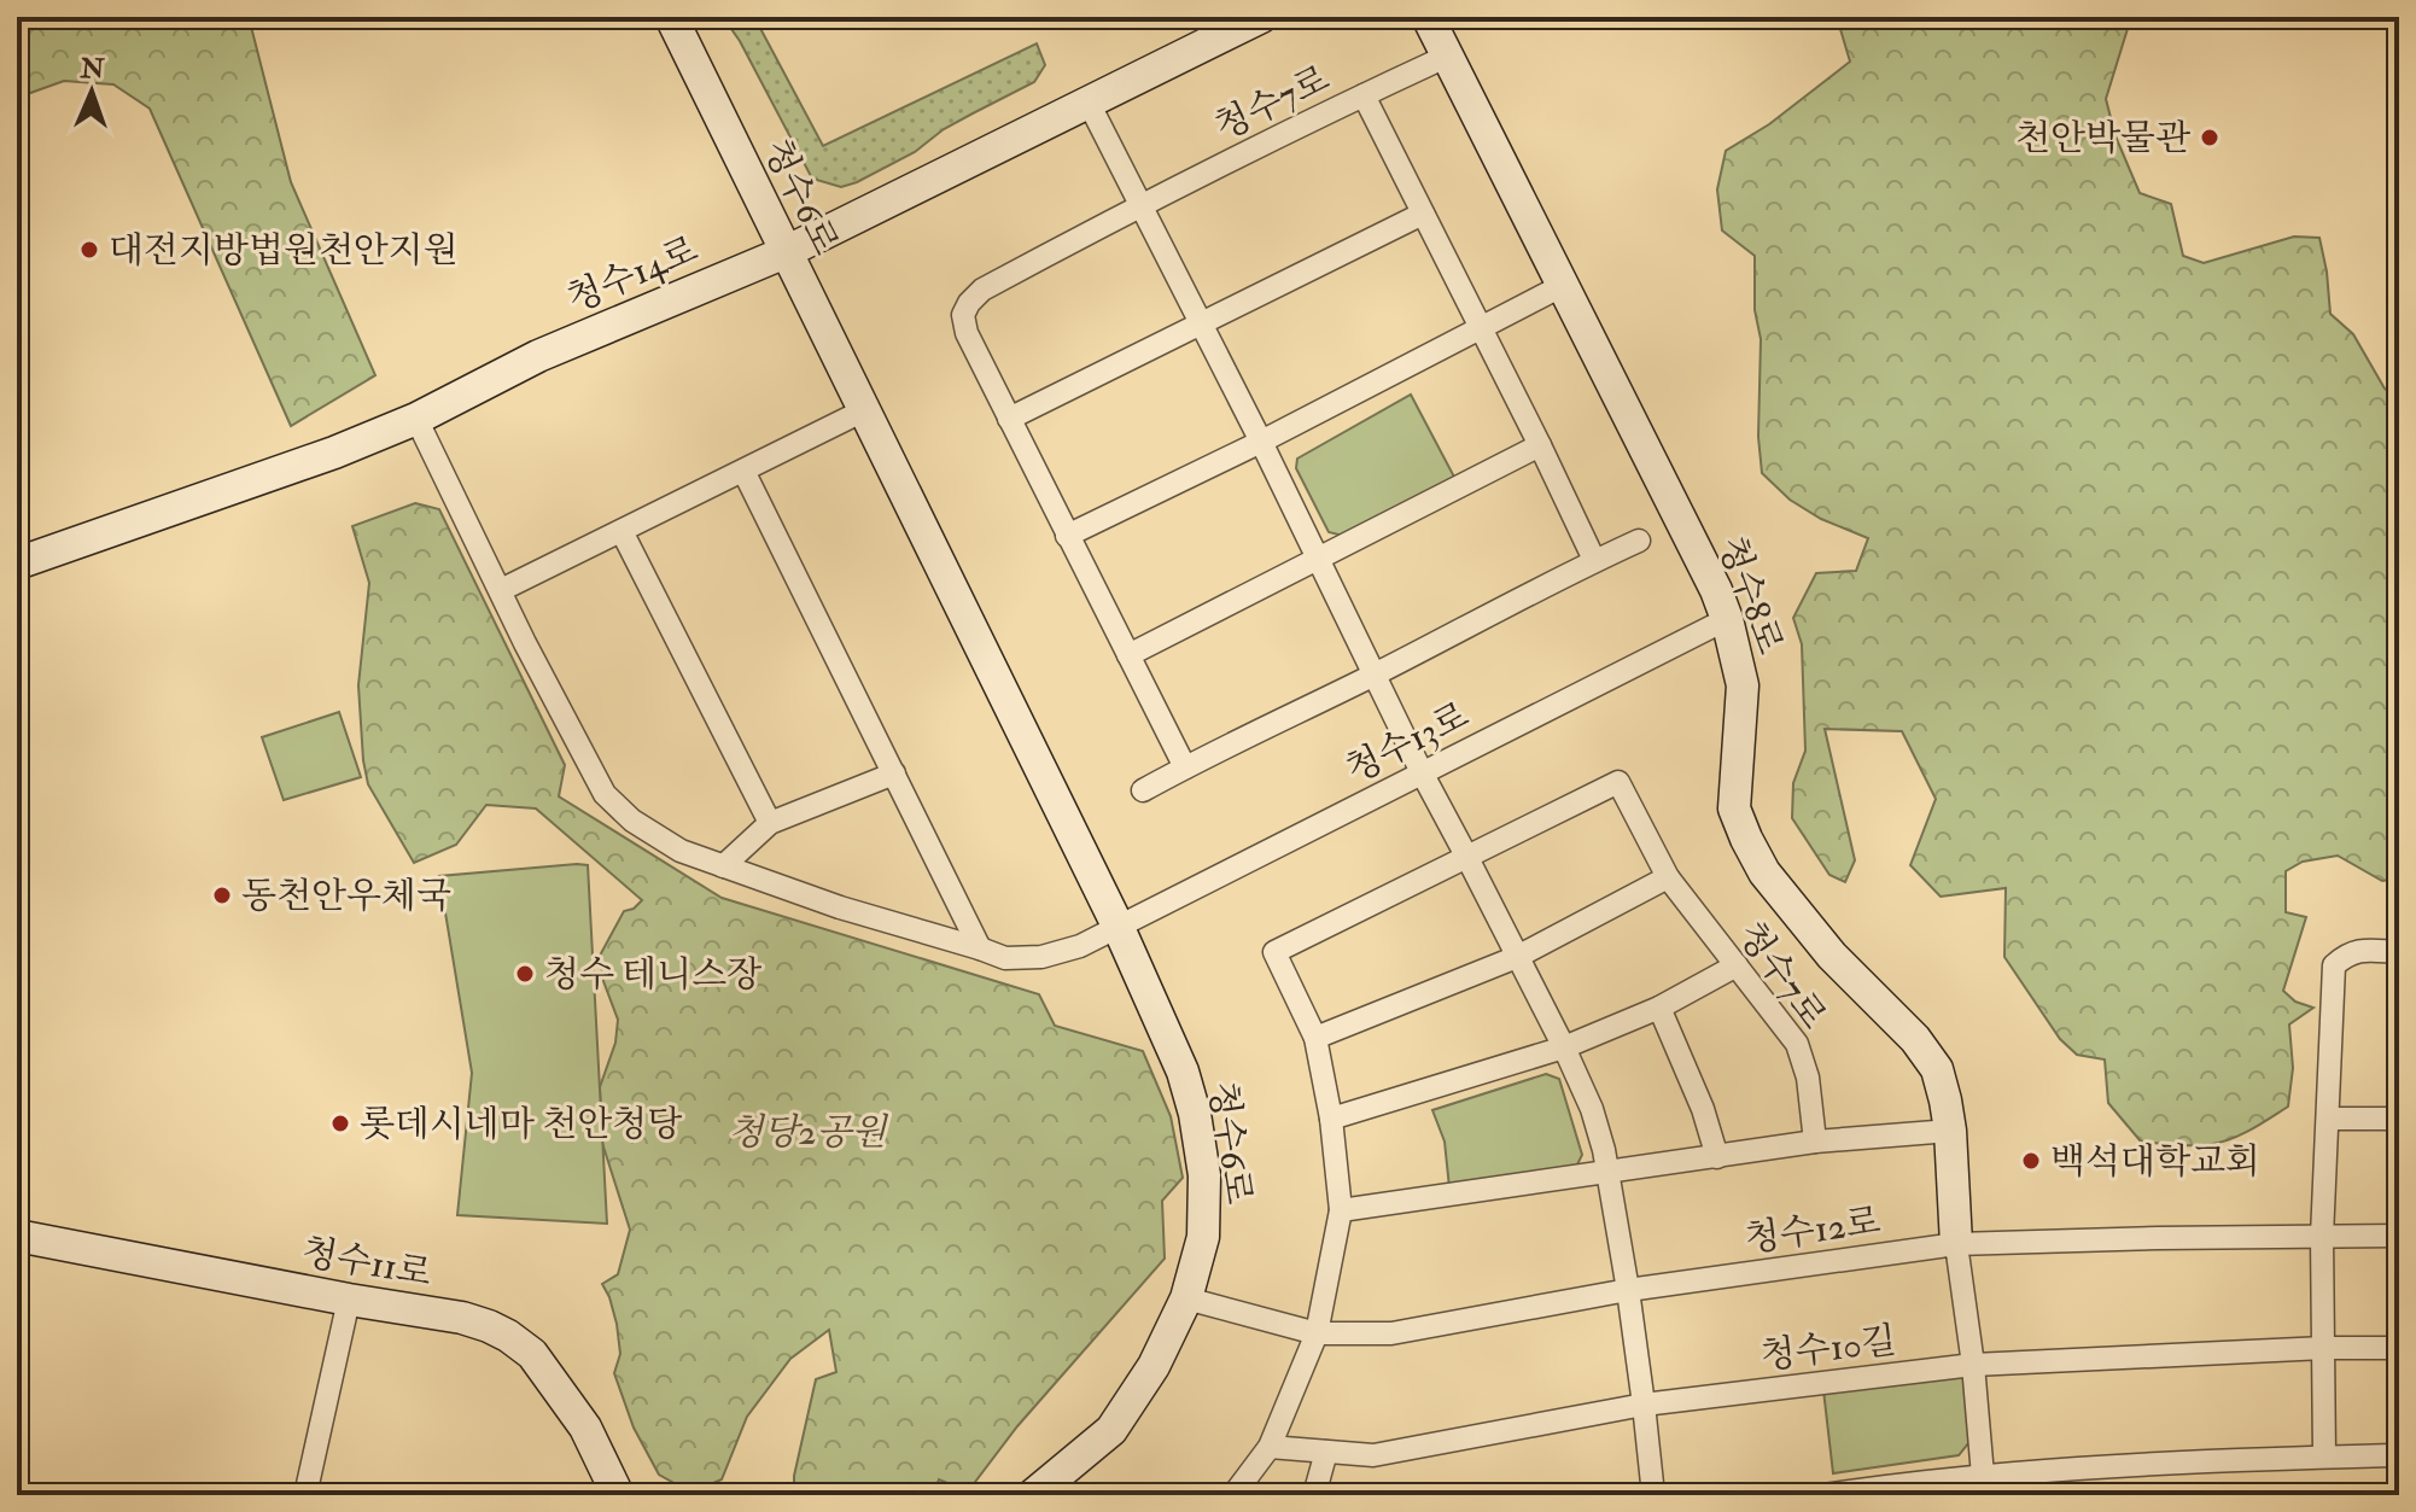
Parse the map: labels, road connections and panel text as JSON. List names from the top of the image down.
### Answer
{
  "streets": {
    "street": [
      "청수7로",
      "청수6로",
      "청수14로",
      "청수8로",
      "청수13로",
      "청수12로",
      "청수11로",
      "청수10길"
    ]
  },
  "crossings": [
    ["청수6로", "청수14로"],
    ["청수6로", "청수13로"],
    ["청수6로", "청수12로"],
    ["청수8로", "청수13로"],
    ["청수8로", "청수12로"]
  ],
  "parks": ["청당2공원"],
  "places": [
    "천안박물관",
    "대전지방법원천안지원",
    "동천안우체국",
    "청수 테니스장",
    "롯데시네마 천안청당",
    "백석대학교회"
  ],
  "north": "top"
}
